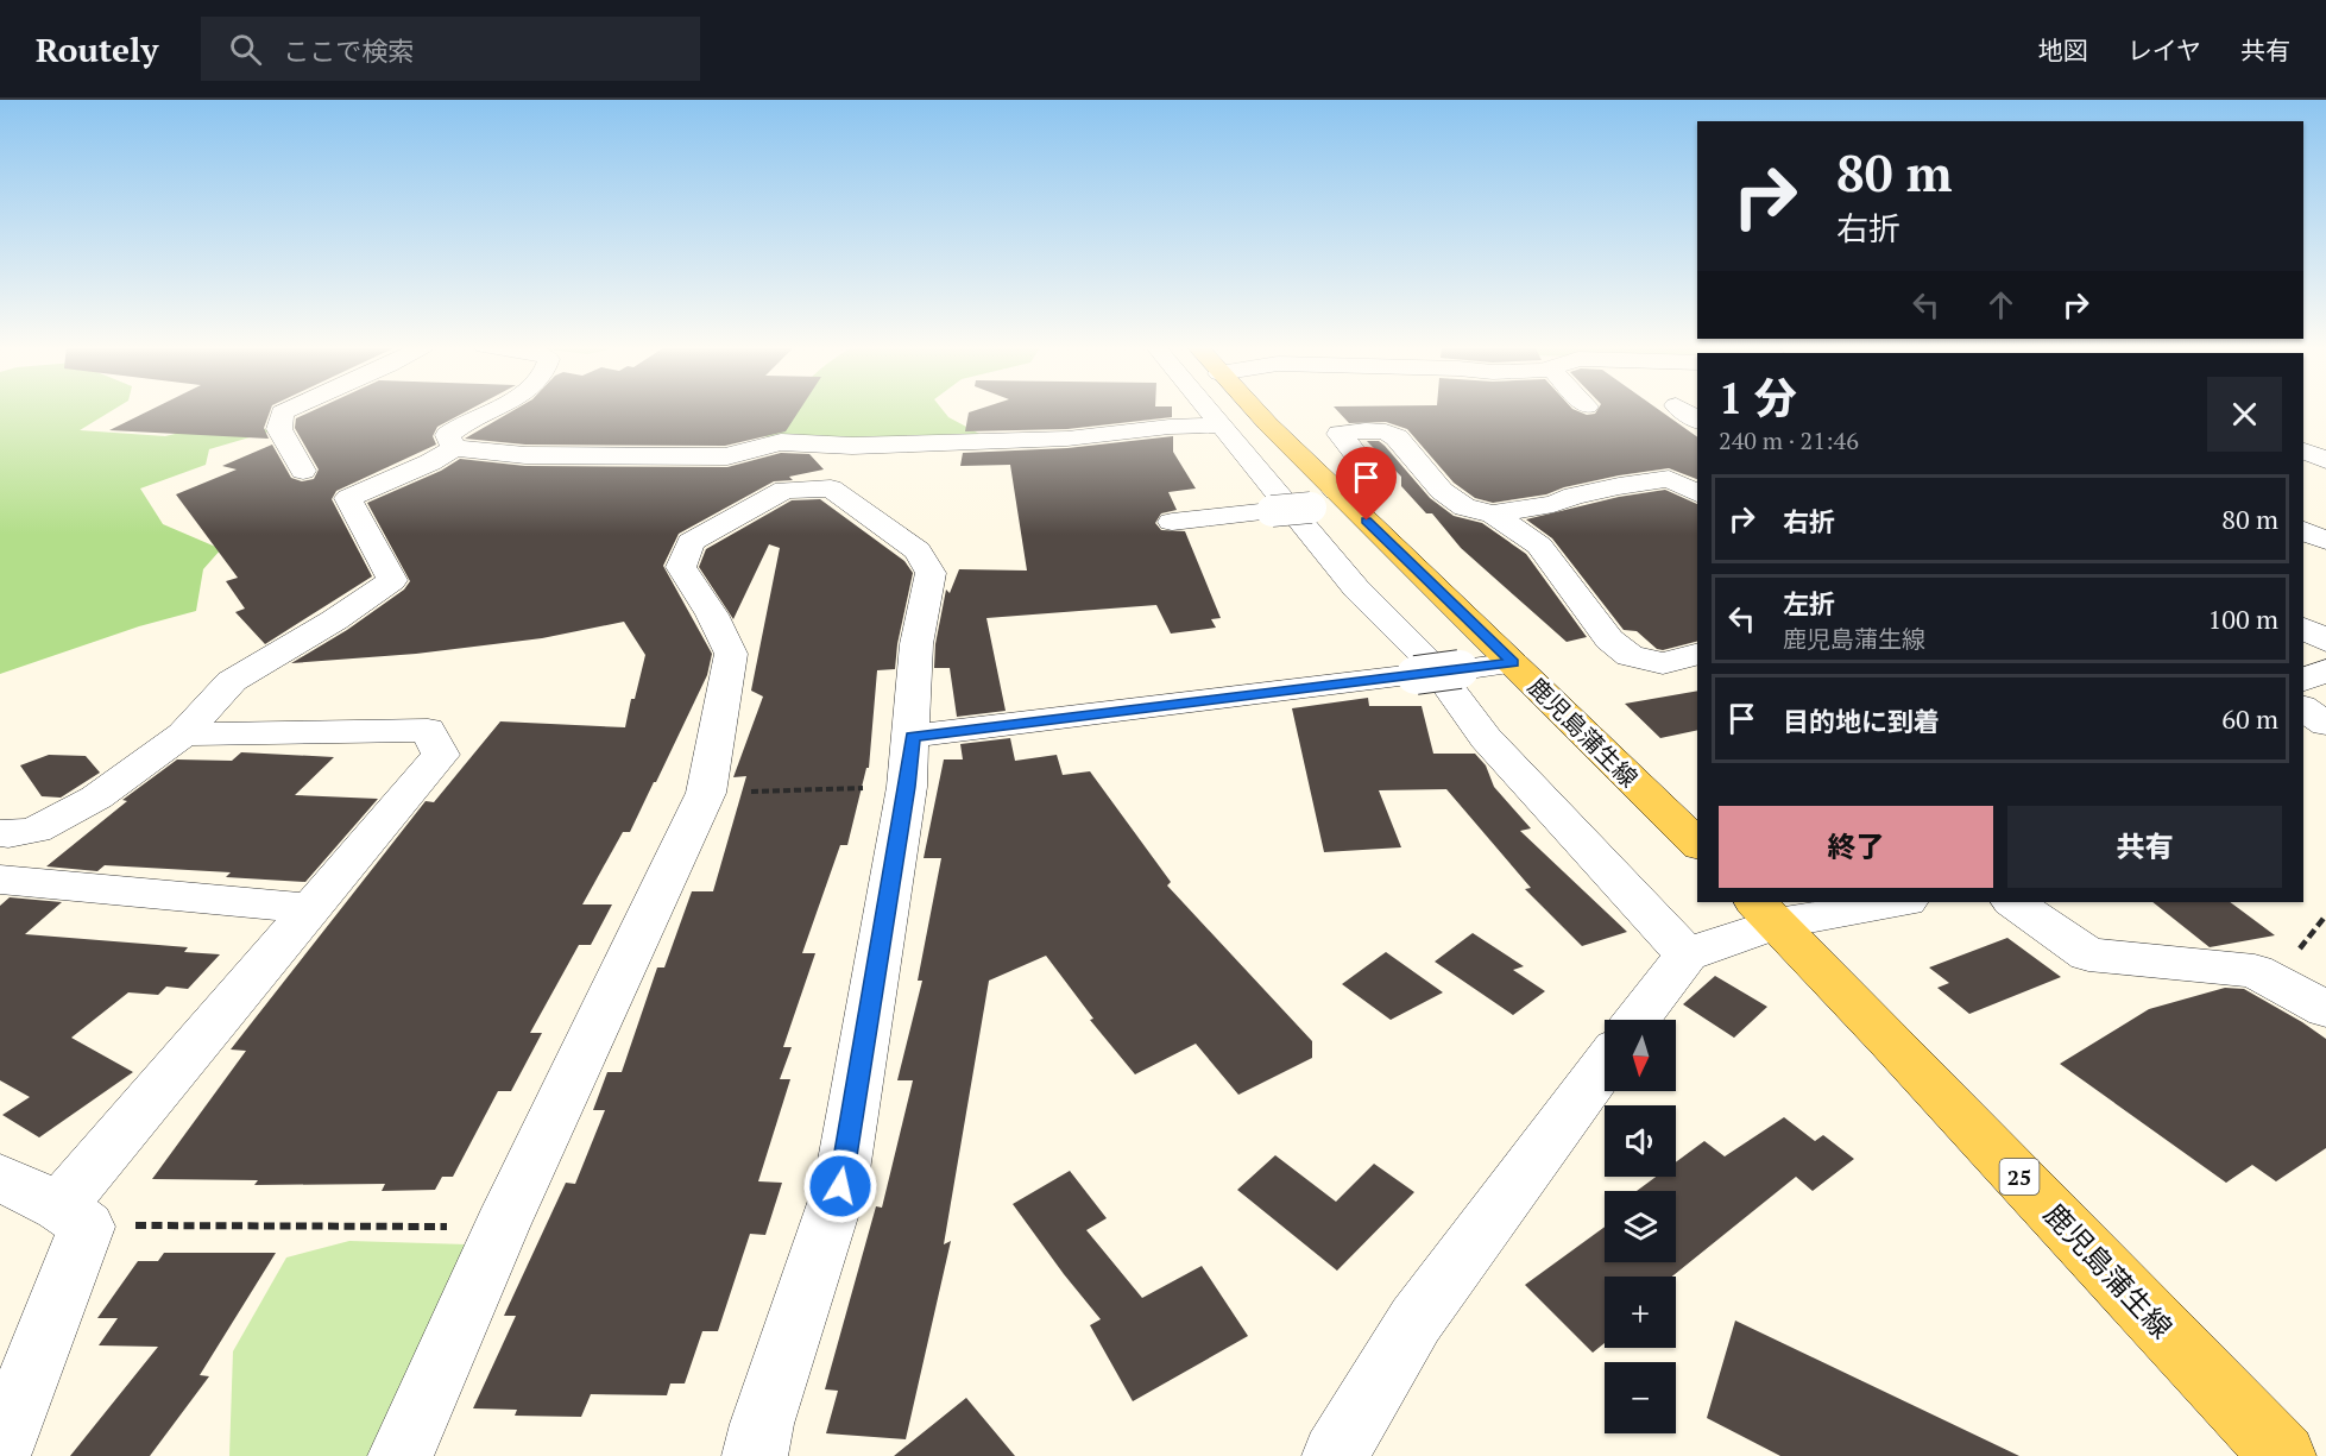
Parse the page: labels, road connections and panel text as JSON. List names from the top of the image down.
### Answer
{
  "streets": {
    "main road": ["鹿児島蒲生線", "25"]
  },
  "north": "bottom",
  "page": {
    "header": "Routely",
    "search": "ここで検索",
    "nav": ["地図", "レイヤ", "共有"],
    "turn": ["80 m", "右折"],
    "heading": ["1 分", "240 m · 21:46"],
    "list": [
      {
        "name": "右折",
        "value": "80 m"
      },
      {
        "name": "左折",
        "note": "鹿児島蒲生線",
        "value": "100 m"
      },
      {
        "name": "目的地に到着",
        "value": "60 m"
      }
    ],
    "buttons": ["終了", "共有"],
    "map_buttons": ["+", "−"]
  }
}
